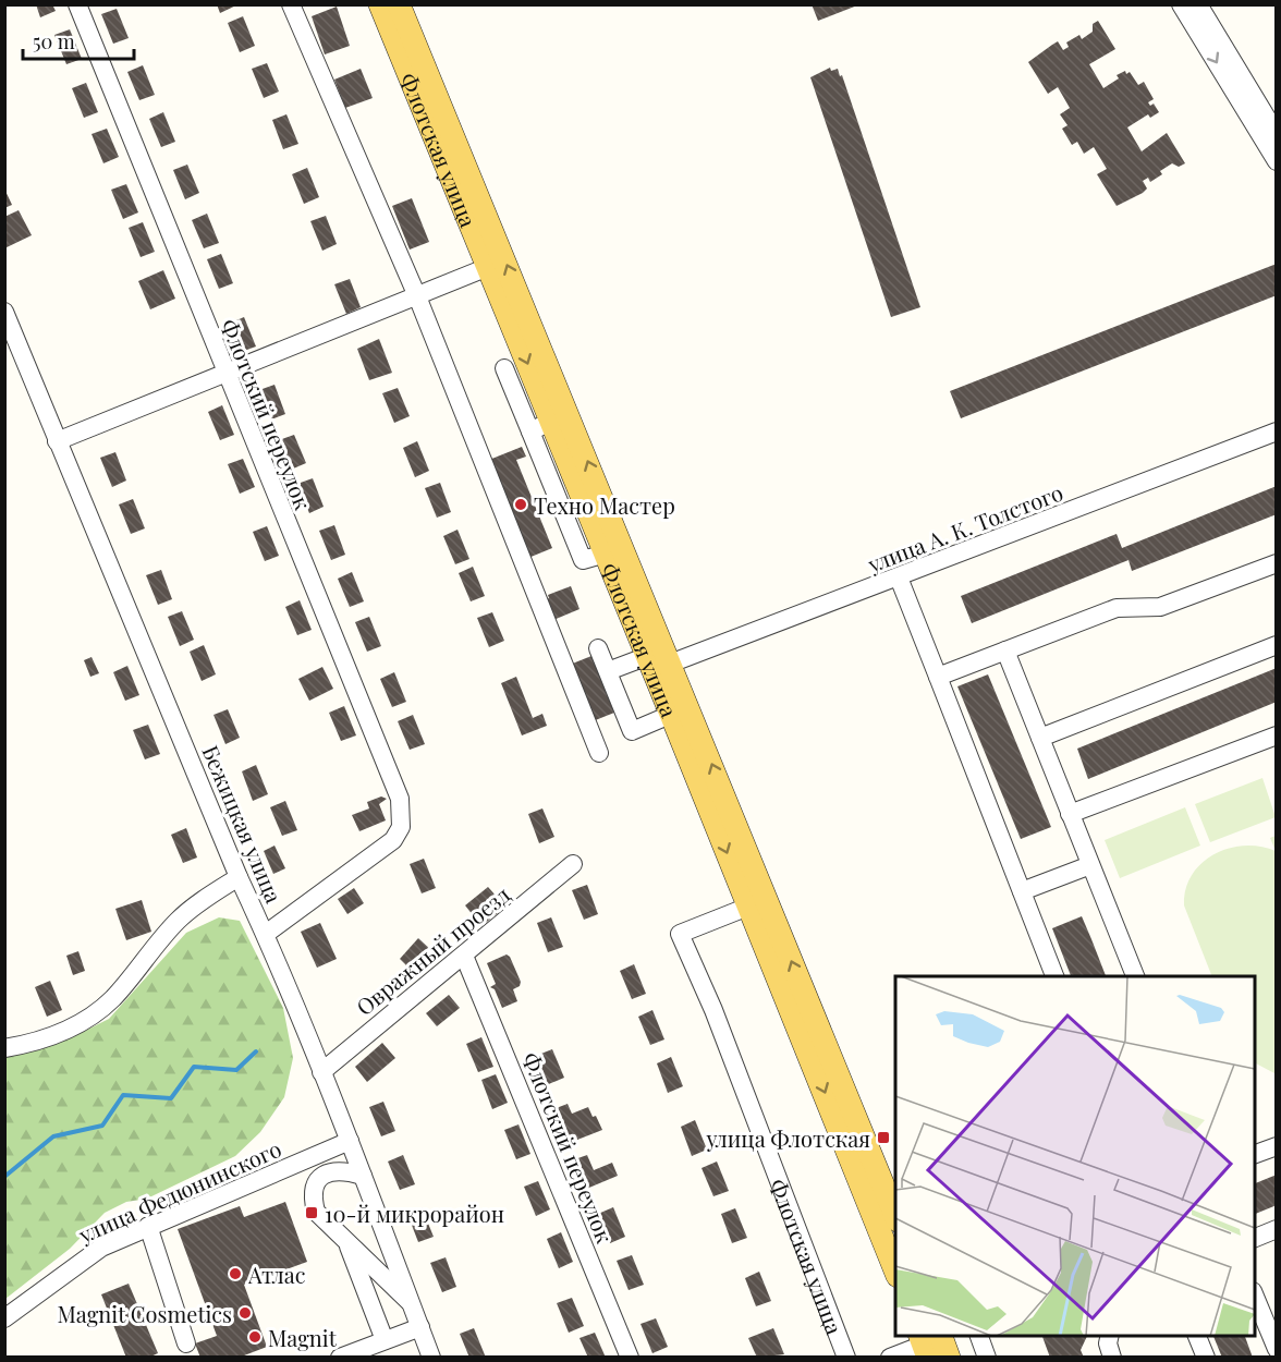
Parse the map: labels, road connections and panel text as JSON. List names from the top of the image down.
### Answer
{
  "streets": {
    "main road": ["Флотская улица"],
    "street": [
      "Флотский переулок",
      "улица А. К. Толстого",
      "Бежицкая улица",
      "Овражный проезд",
      "улица Федюнинского"
    ]
  },
  "crossings": [
    ["Флотская улица", "улица А. К. Толстого"],
    ["Флотский переулок", "Бежицкая улица"],
    ["Флотский переулок", "Овражный проезд"],
    ["Бежицкая улица", "Овражный проезд"],
    ["Бежицкая улица", "улица Федюнинского"]
  ],
  "places": {
    "other": [
      "Техно Мастер",
      "Атлас",
      "Magnit Cosmetics",
      "Magnit"
    ],
    "transit": ["улица Флотская", "10-й микрорайон"]
  },
  "scale_bar": "50 m"
}
